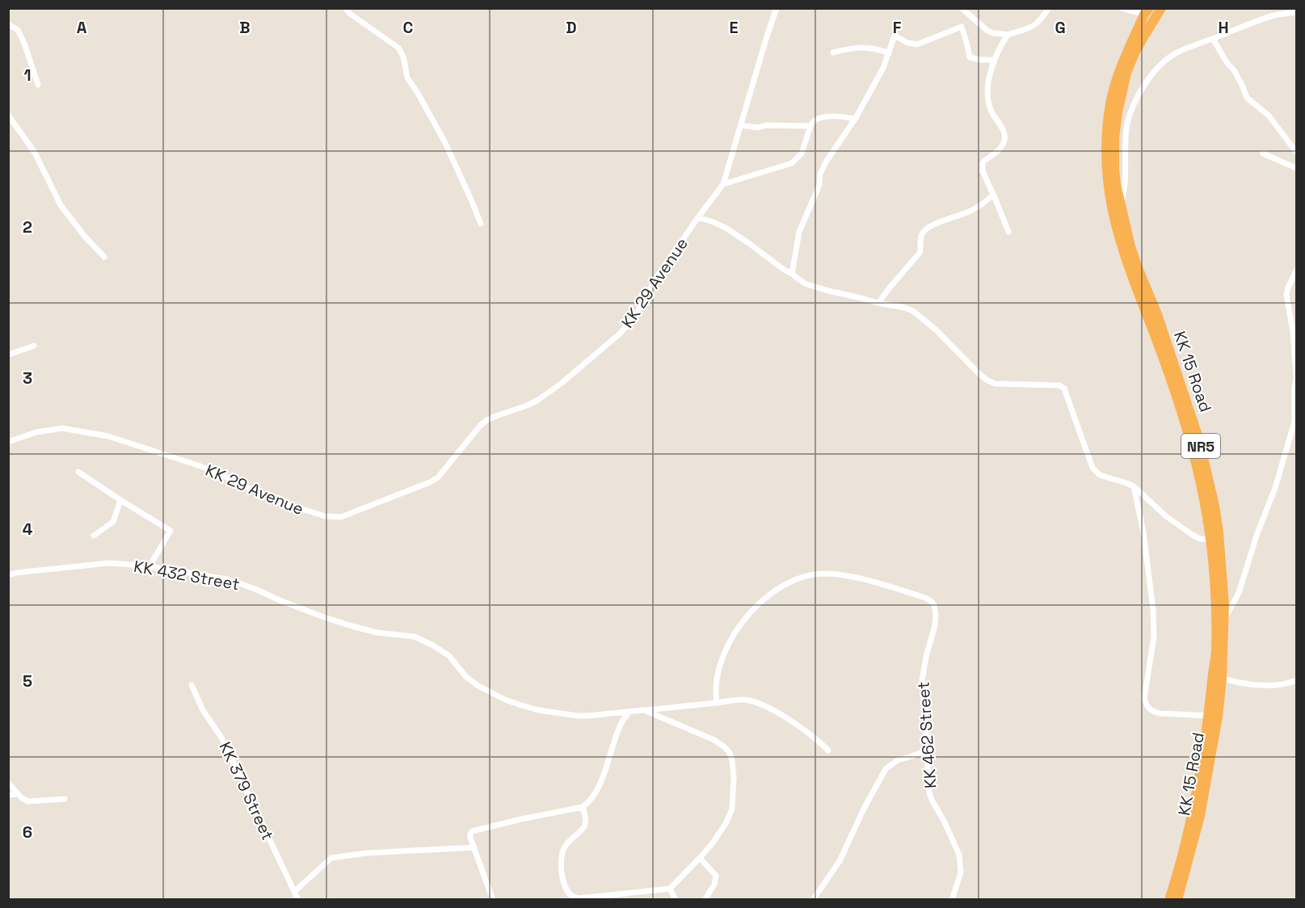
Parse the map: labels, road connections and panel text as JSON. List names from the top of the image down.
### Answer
{
  "streets": {
    "highway": ["KK 15 Road", "NR5"],
    "street": [
      "KK 29 Avenue",
      "KK 432 Street",
      "KK 462 Street",
      "KK 379 Street"
    ]
  },
  "grid": {
    "columns": [
      "A",
      "B",
      "C",
      "D",
      "E",
      "F",
      "G",
      "H"
    ],
    "rows": [
      "1",
      "2",
      "3",
      "4",
      "5",
      "6"
    ]
  }
}
